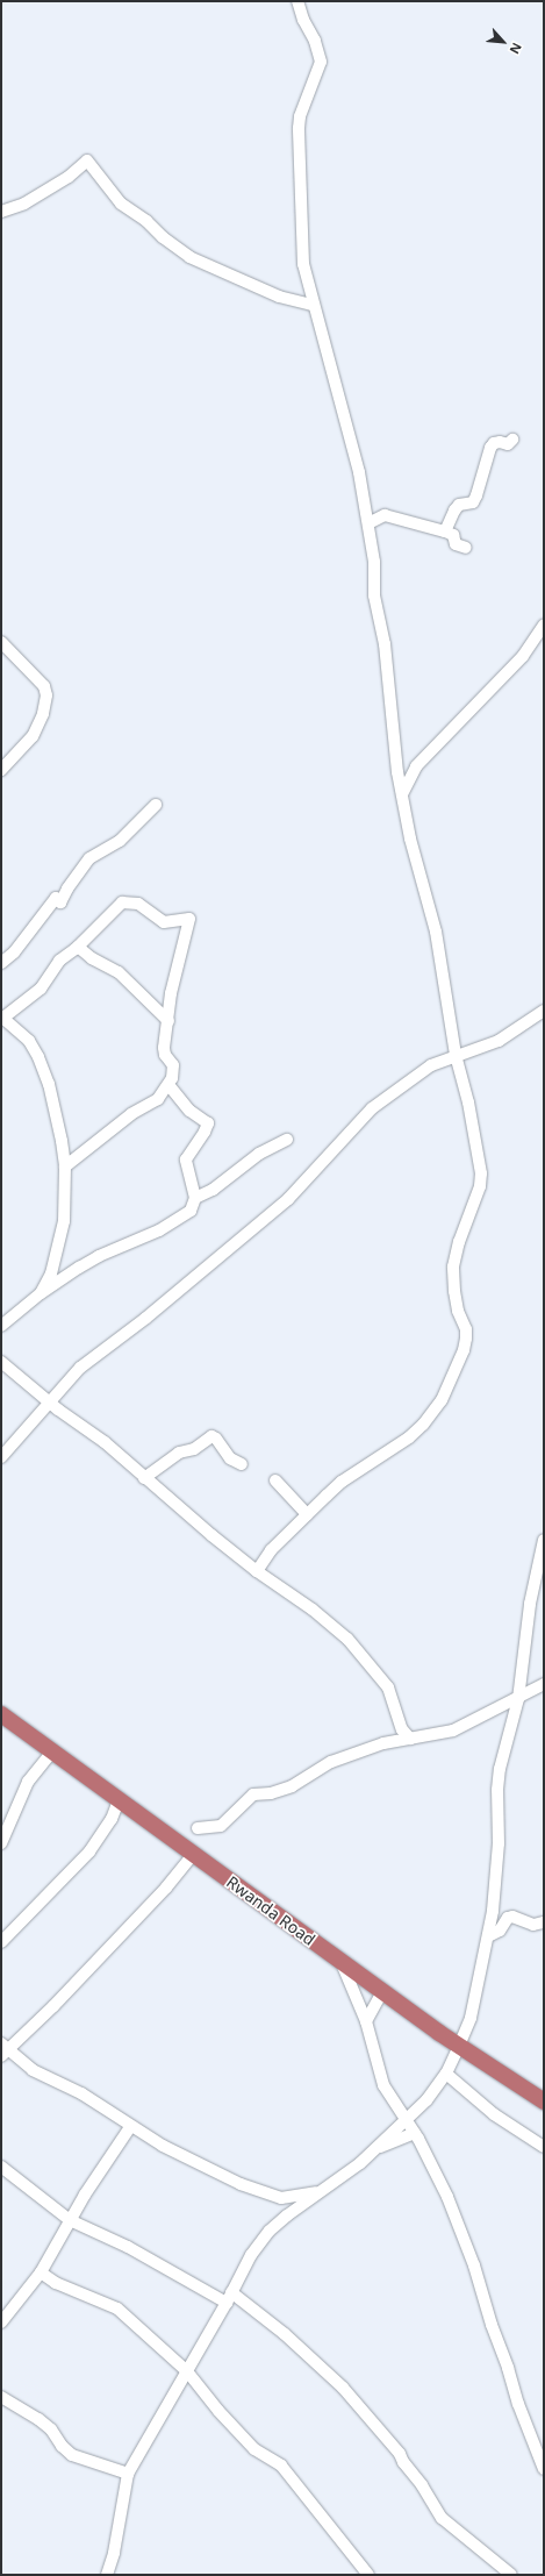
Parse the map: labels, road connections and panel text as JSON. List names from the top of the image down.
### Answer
{
  "streets": {
    "highway": ["Rwanda Road"]
  },
  "north": "bottom right"
}
